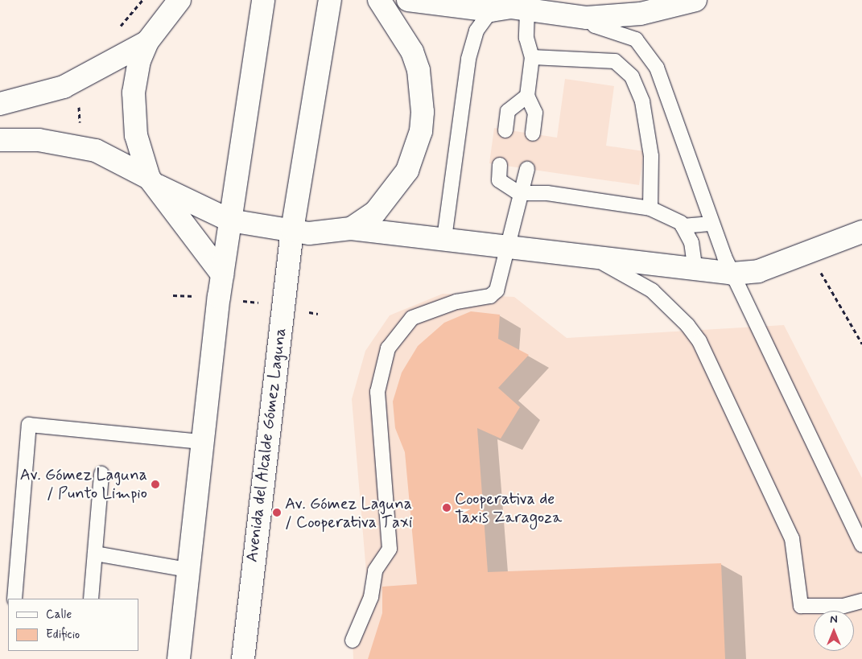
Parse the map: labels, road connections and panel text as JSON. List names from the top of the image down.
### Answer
{
  "streets": {
    "main road": ["Avenida del Alcalde Gómez Laguna"]
  },
  "places": ["Av. Gómez Laguna / Punto Limpio", "Cooperativa de Taxis Zaragoza", "Av. Gómez Laguna / Cooperativa Taxi"],
  "legend": ["Calle", "Edificio"],
  "north": "top"
}
